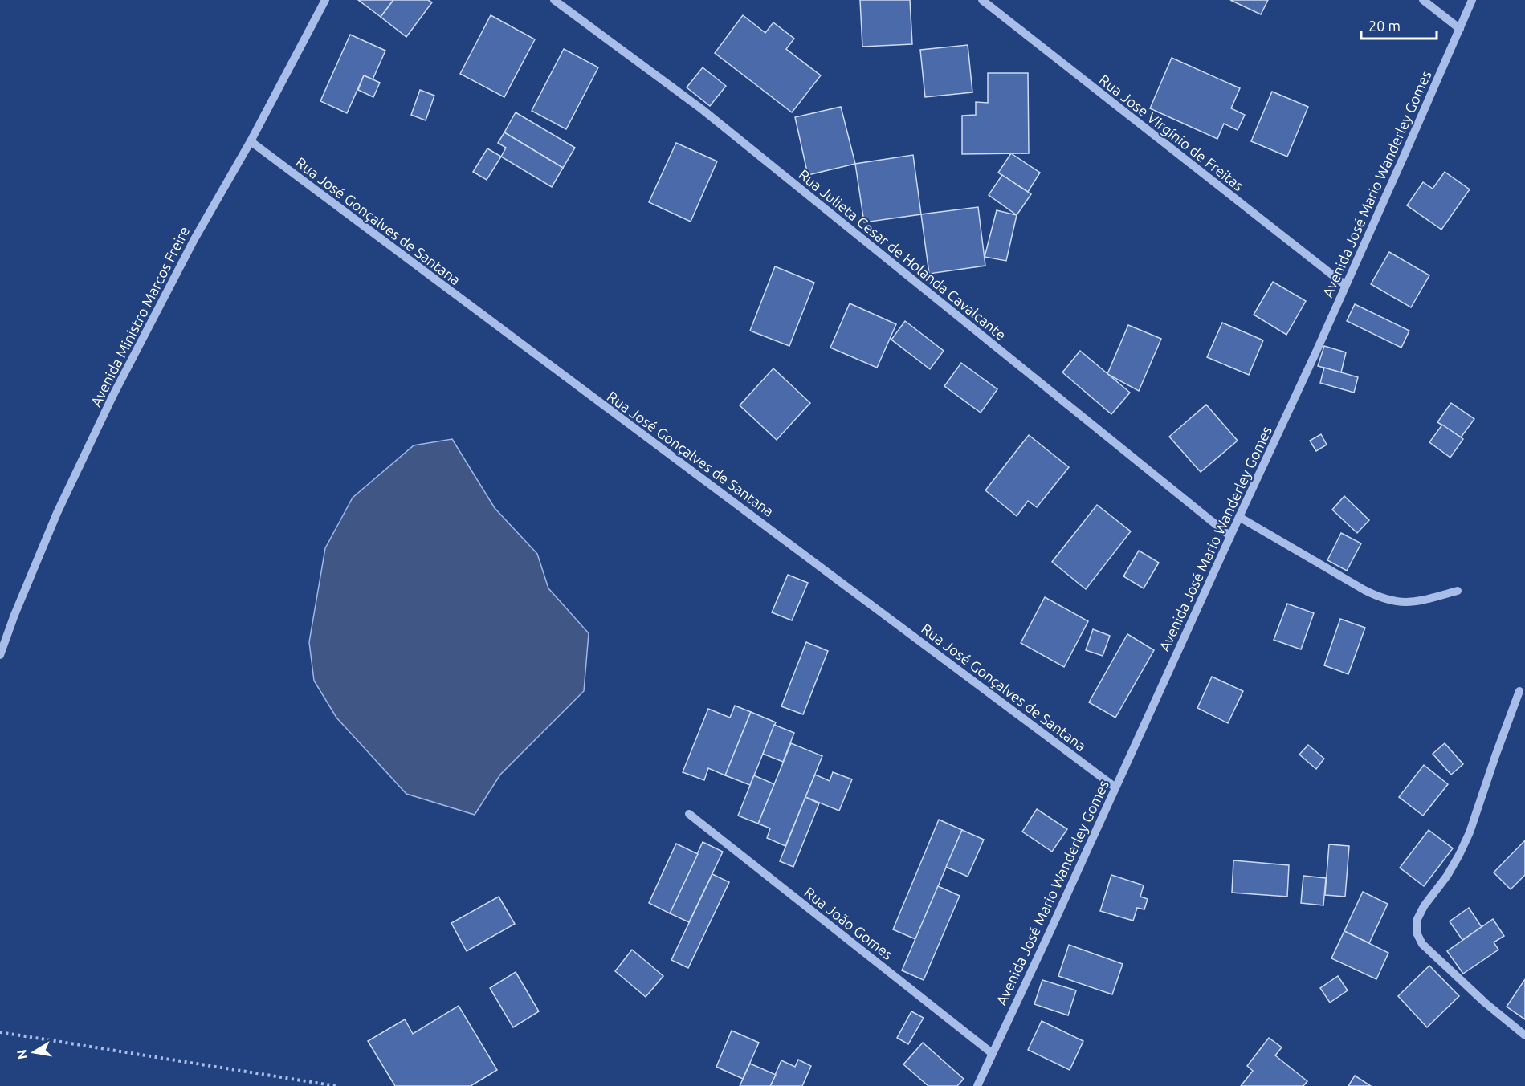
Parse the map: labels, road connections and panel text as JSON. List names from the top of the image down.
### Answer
{
  "streets": {
    "street": [
      "Rua Jose Virgínio de Freitas",
      "Avenida José Mario Wanderley Gomes",
      "Rua José Gonçalves de Santana",
      "Rua Julieta Cesar de Holanda Cavalcante",
      "Avenida Ministro Marcos Freire",
      "Rua João Gomes"
    ]
  },
  "crossings": [
    ["Rua Jose Virgínio de Freitas", "Avenida José Mario Wanderley Gomes"],
    ["Avenida José Mario Wanderley Gomes", "Rua José Gonçalves de Santana"],
    ["Avenida José Mario Wanderley Gomes", "Rua Julieta Cesar de Holanda Cavalcante"],
    ["Avenida José Mario Wanderley Gomes", "Rua João Gomes"],
    ["Rua José Gonçalves de Santana", "Avenida Ministro Marcos Freire"]
  ],
  "scale_bar": "20 m",
  "north": "left"
}
